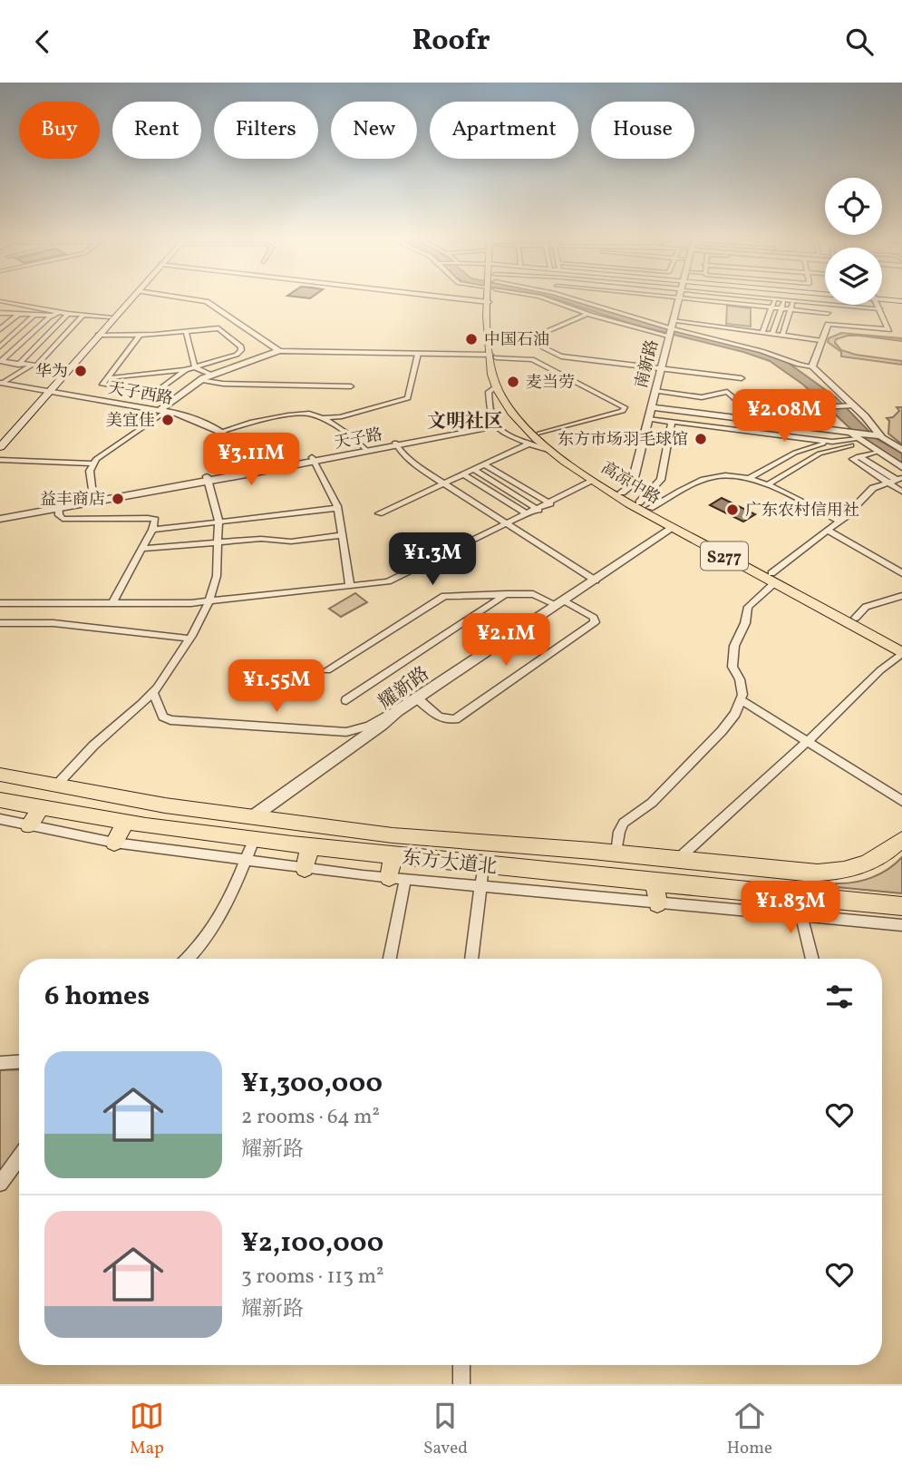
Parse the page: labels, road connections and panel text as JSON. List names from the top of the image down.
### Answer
{
  "streets": {
    "main road": ["高凉中路", "S277", "东方大道北"],
    "street": [
      "南新路",
      "天子西路",
      "天子路",
      "耀新路"
    ]
  },
  "crossings": [
    ["南新路", "高凉中路"],
    ["天子西路", "天子路"],
    ["高凉中路", "耀新路"],
    ["耀新路", "东方大道北"]
  ],
  "districts": ["文明社区"],
  "places": [
    "中国石油",
    "华为",
    "麦当劳",
    "美宜佳",
    "东方市场羽毛球馆",
    "益丰商店",
    "广东农村信用社"
  ],
  "page": {
    "header": "Roofr",
    "chip": [
      "Buy",
      "Rent",
      "Filters",
      "New",
      "Apartment",
      "House"
    ],
    "price": [
      "¥2.08M",
      "¥3.11M",
      "¥1.3M",
      "¥2.1M",
      "¥1.55M",
      "¥1.83M"
    ],
    "heading": "6 homes",
    "list": [
      {
        "name": "¥1,300,000",
        "note": "2 rooms · 64 m² · 耀新路"
      },
      {
        "name": "¥2,100,000",
        "note": "3 rooms · 113 m² · 耀新路"
      }
    ],
    "tabs": ["Map", "Saved", "Home"]
  }
}
